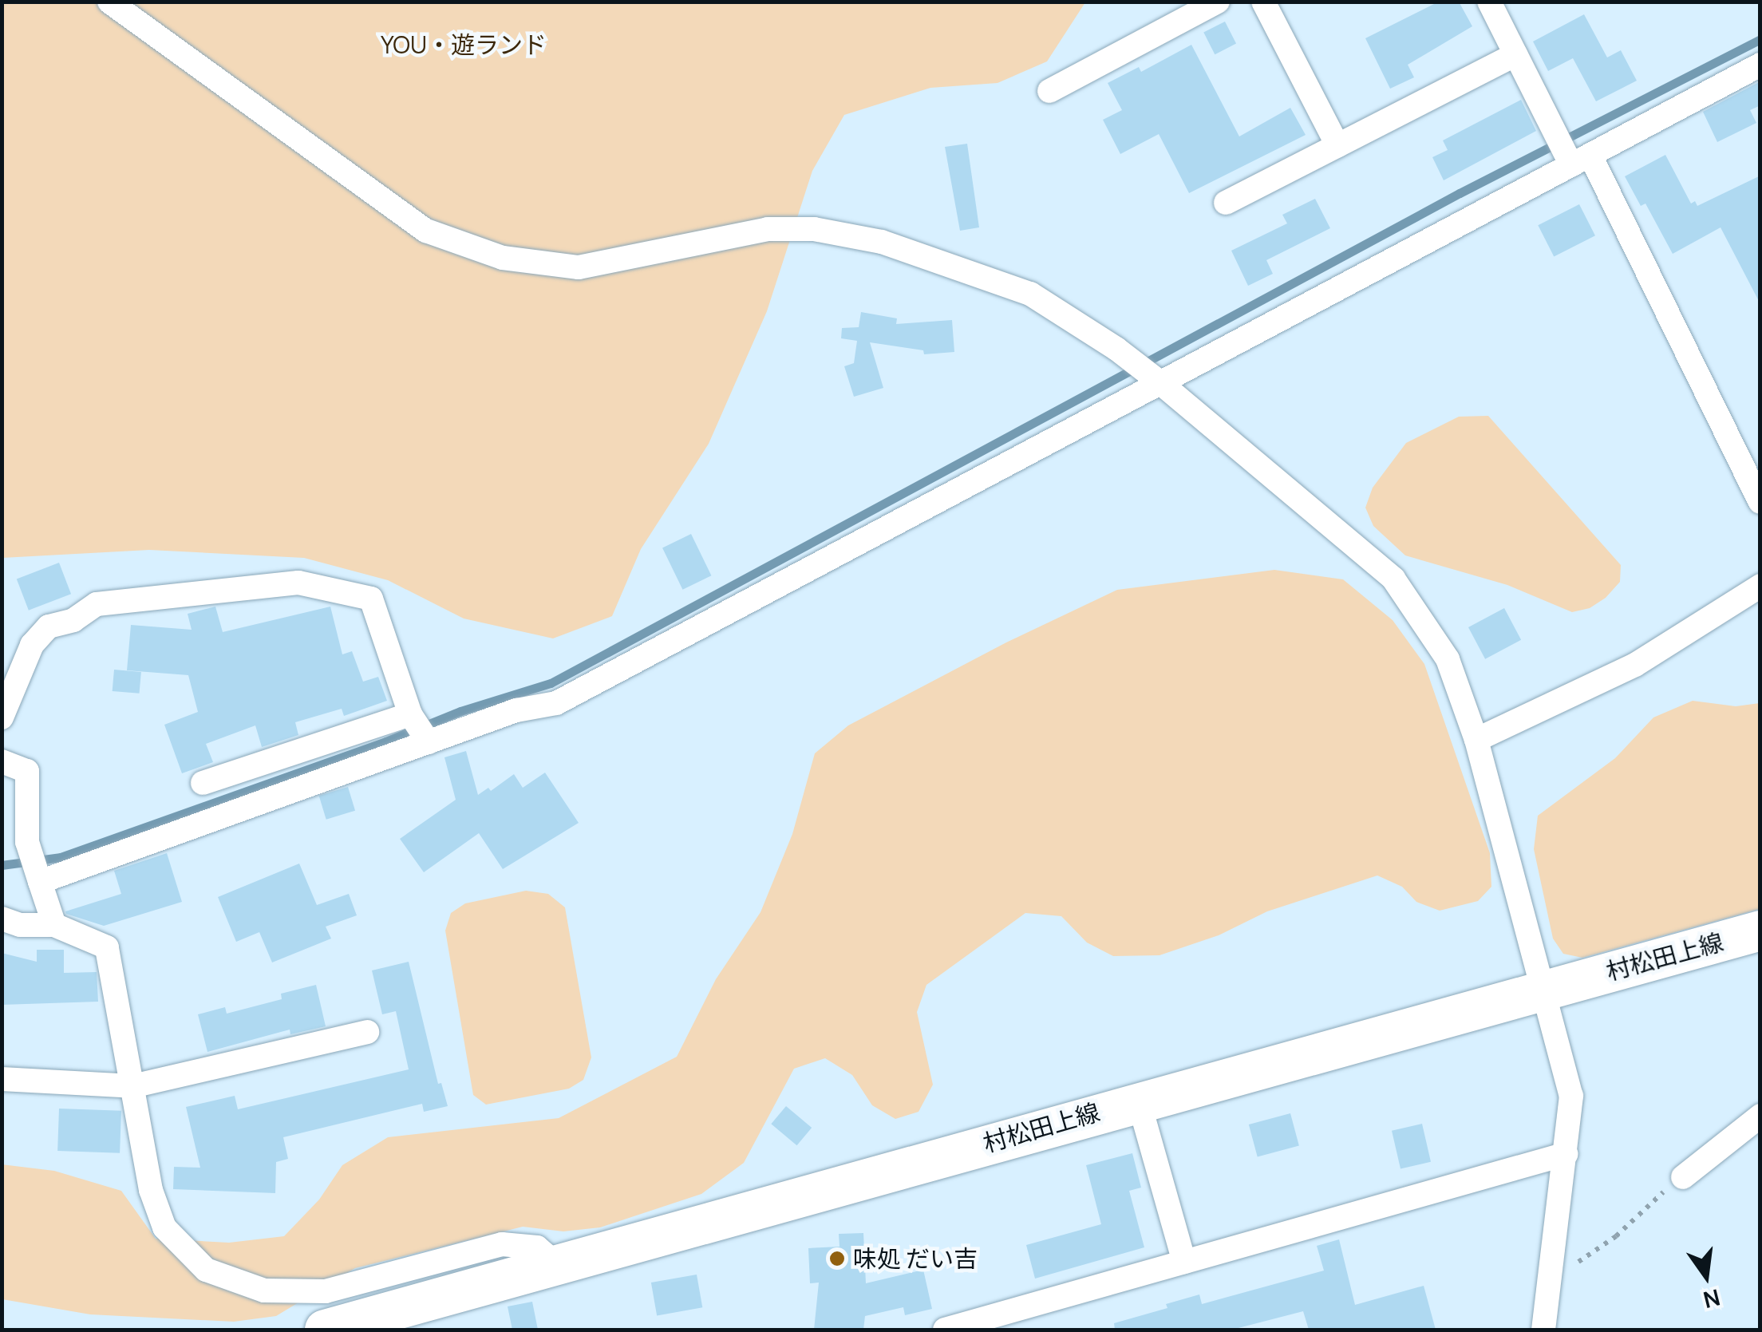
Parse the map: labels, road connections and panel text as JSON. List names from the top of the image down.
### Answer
{
  "streets": {
    "main road": ["村松田上線"]
  },
  "parks": ["YOU・遊ランド"],
  "places": ["味処 だい吉"],
  "north": "bottom"
}
